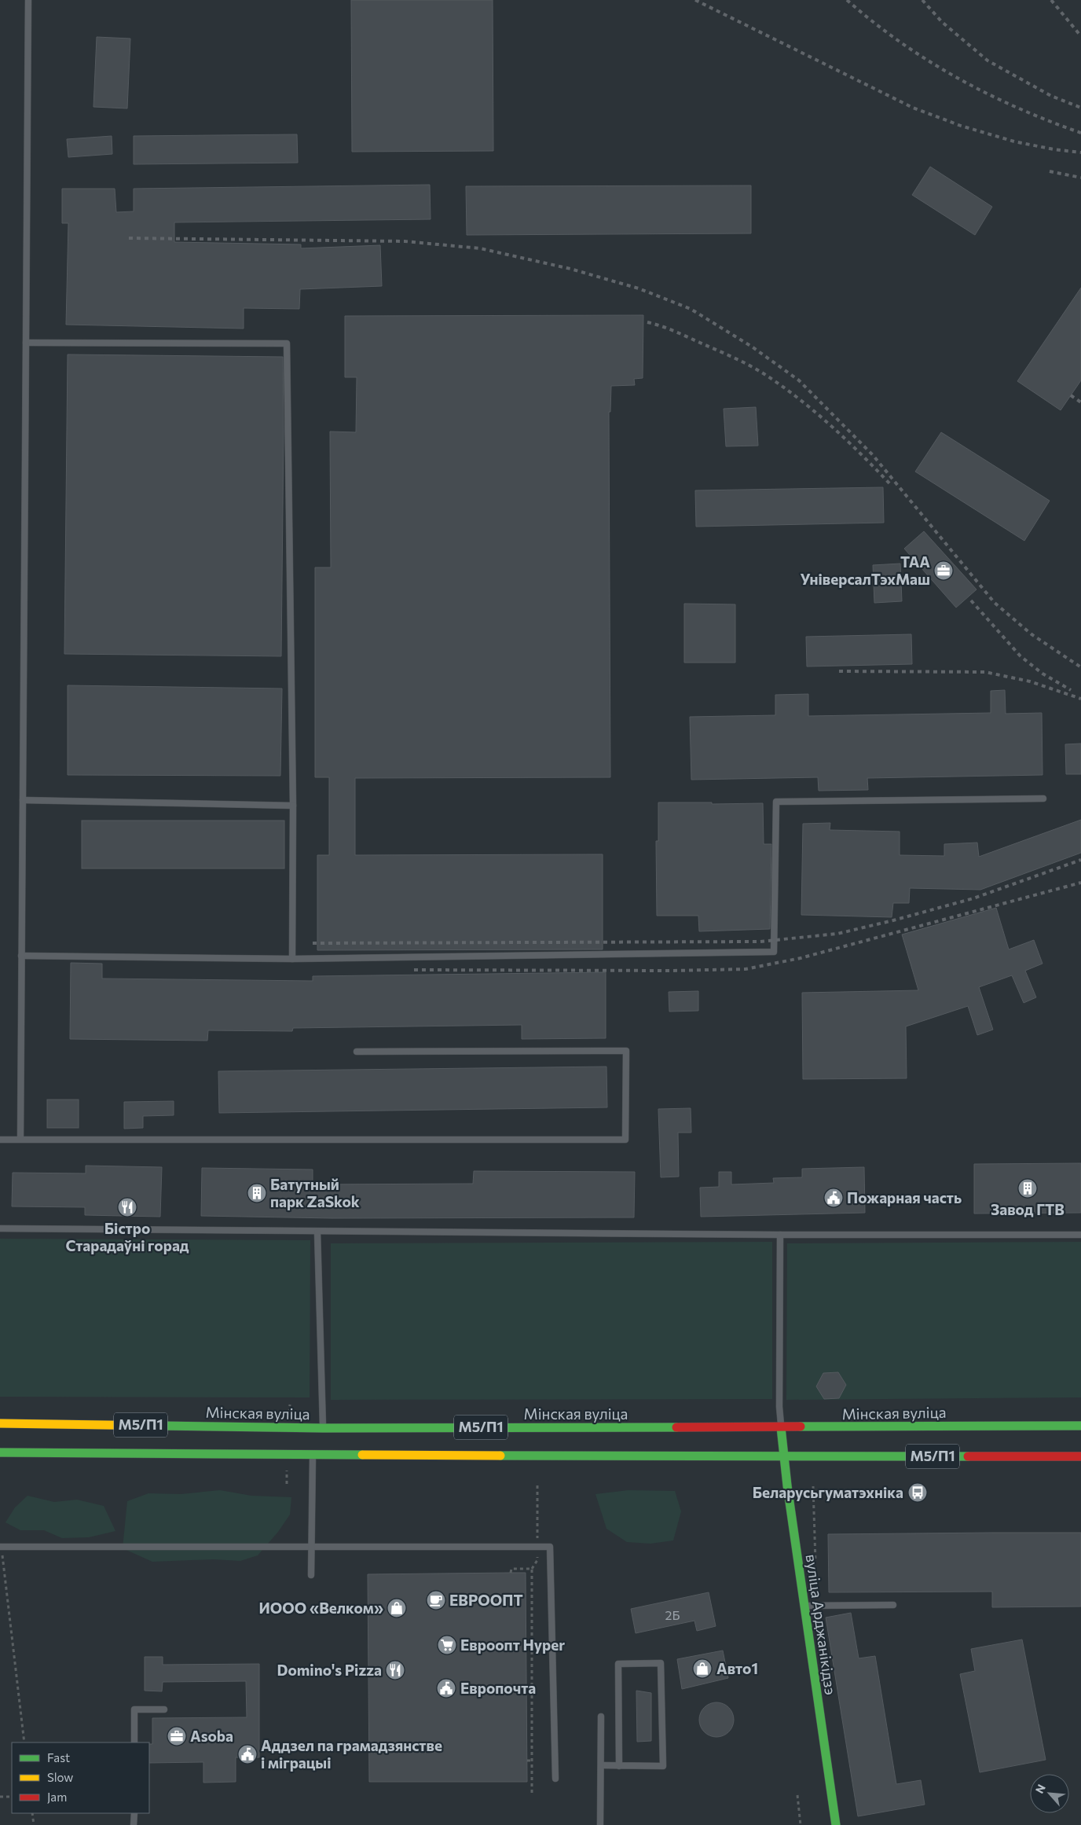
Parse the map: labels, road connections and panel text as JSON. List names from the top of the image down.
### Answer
{
  "streets": {
    "main road": ["Мінская вуліца", "М5/П1", "вуліца Арджанікідзэ"]
  },
  "crossings": [
    ["Мінская вуліца", "вуліца Арджанікідзэ"],
    ["М5/П1", "вуліца Арджанікідзэ"]
  ],
  "places": {
    "office": ["ТАА УніверсалТэхМаш", "Asoba"],
    "building": ["Завод ГТВ", "Батутный парк ZaSkok"],
    "public building": ["Пожарная часть", "Европочта", "Аддзел па грамадзянстве і міграцыі"],
    "restaurant": ["Бістро Старадаўні горад", "Domino's Pizza"],
    "bus stop": ["Беларусьгуматэхніка"],
    "cafe": ["ЕВРООПТ"],
    "shop": ["ИООО «Велком»", "Авто1"],
    "supermarket": ["Евроопт Hyper"]
  },
  "house_numbers": ["2Б"],
  "legend": ["Fast", "Slow", "Jam"],
  "north": "top left"
}
